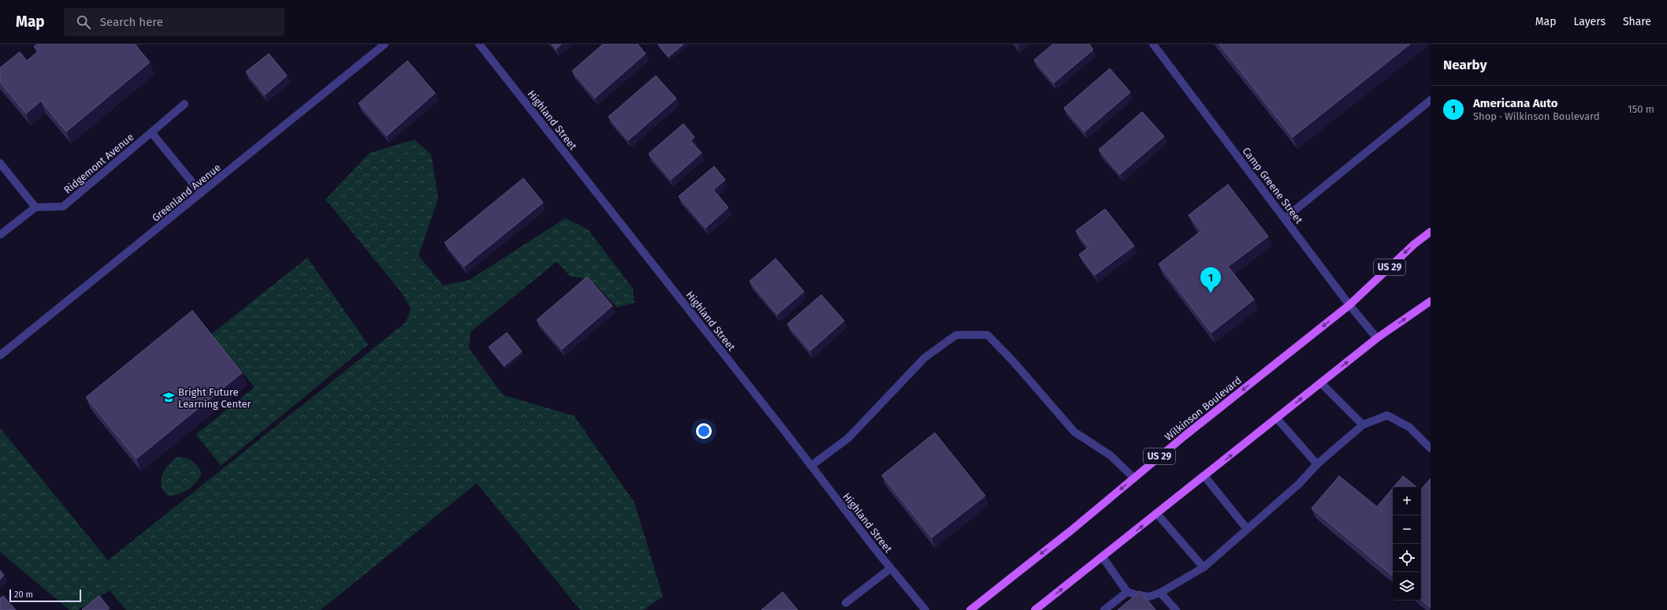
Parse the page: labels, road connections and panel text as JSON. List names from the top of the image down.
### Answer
{
  "streets": {
    "main road": ["US 29", "Wilkinson Boulevard"],
    "street": [
      "Highland Street",
      "Ridgemont Avenue",
      "Camp Greene Street",
      "Greenland Avenue"
    ]
  },
  "crossings": [
    ["Camp Greene Street", "Wilkinson Boulevard"]
  ],
  "places": {
    "school or university": ["Bright Future Learning Center"]
  },
  "scale_bar": "20 m",
  "page": {
    "header": "Map",
    "search": "Search here",
    "nav": ["Map", "Layers", "Share"],
    "heading": "Nearby",
    "list": [
      {
        "mark": "1",
        "name": "Americana Auto",
        "note": "Shop · Wilkinson Boulevard",
        "value": "150 m"
      }
    ],
    "pins": "1",
    "map_buttons": ["+", "−"],
    "scale": "20 m"
  }
}
